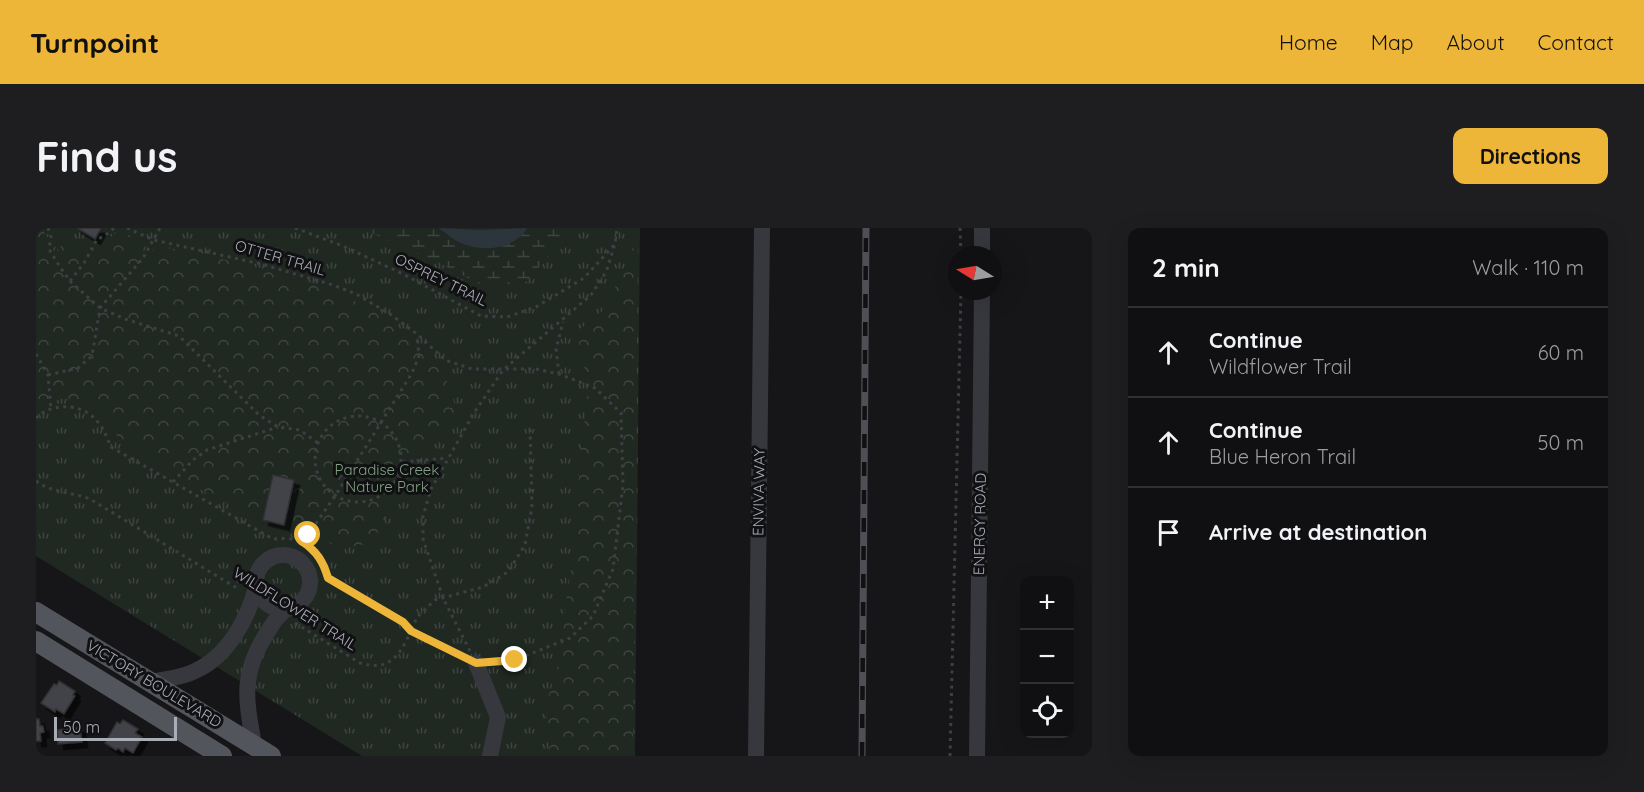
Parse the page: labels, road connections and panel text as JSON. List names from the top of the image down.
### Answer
{
  "streets": {
    "main road": ["VICTORY BOULEVARD"],
    "street": ["ENVIVA WAY", "ENERGY ROAD"],
    "path": ["OTTER TRAIL", "OSPREY TRAIL", "WILDFLOWER TRAIL"]
  },
  "parks": ["Paradise Creek Nature Park"],
  "scale_bar": "50 m",
  "north": "left",
  "page": {
    "header": "Turnpoint",
    "nav": [
      "Home",
      "Map",
      "About",
      "Contact"
    ],
    "buttons": "Directions",
    "title": "Find us",
    "heading": ["2 min", "Walk · 110 m"],
    "list": [
      ["Continue", "Wildflower Trail", "60 m"],
      ["Continue", "Blue Heron Trail", "50 m"],
      "Arrive at destination"
    ],
    "map_buttons": ["+", "−"],
    "scale": "50 m"
  }
}
